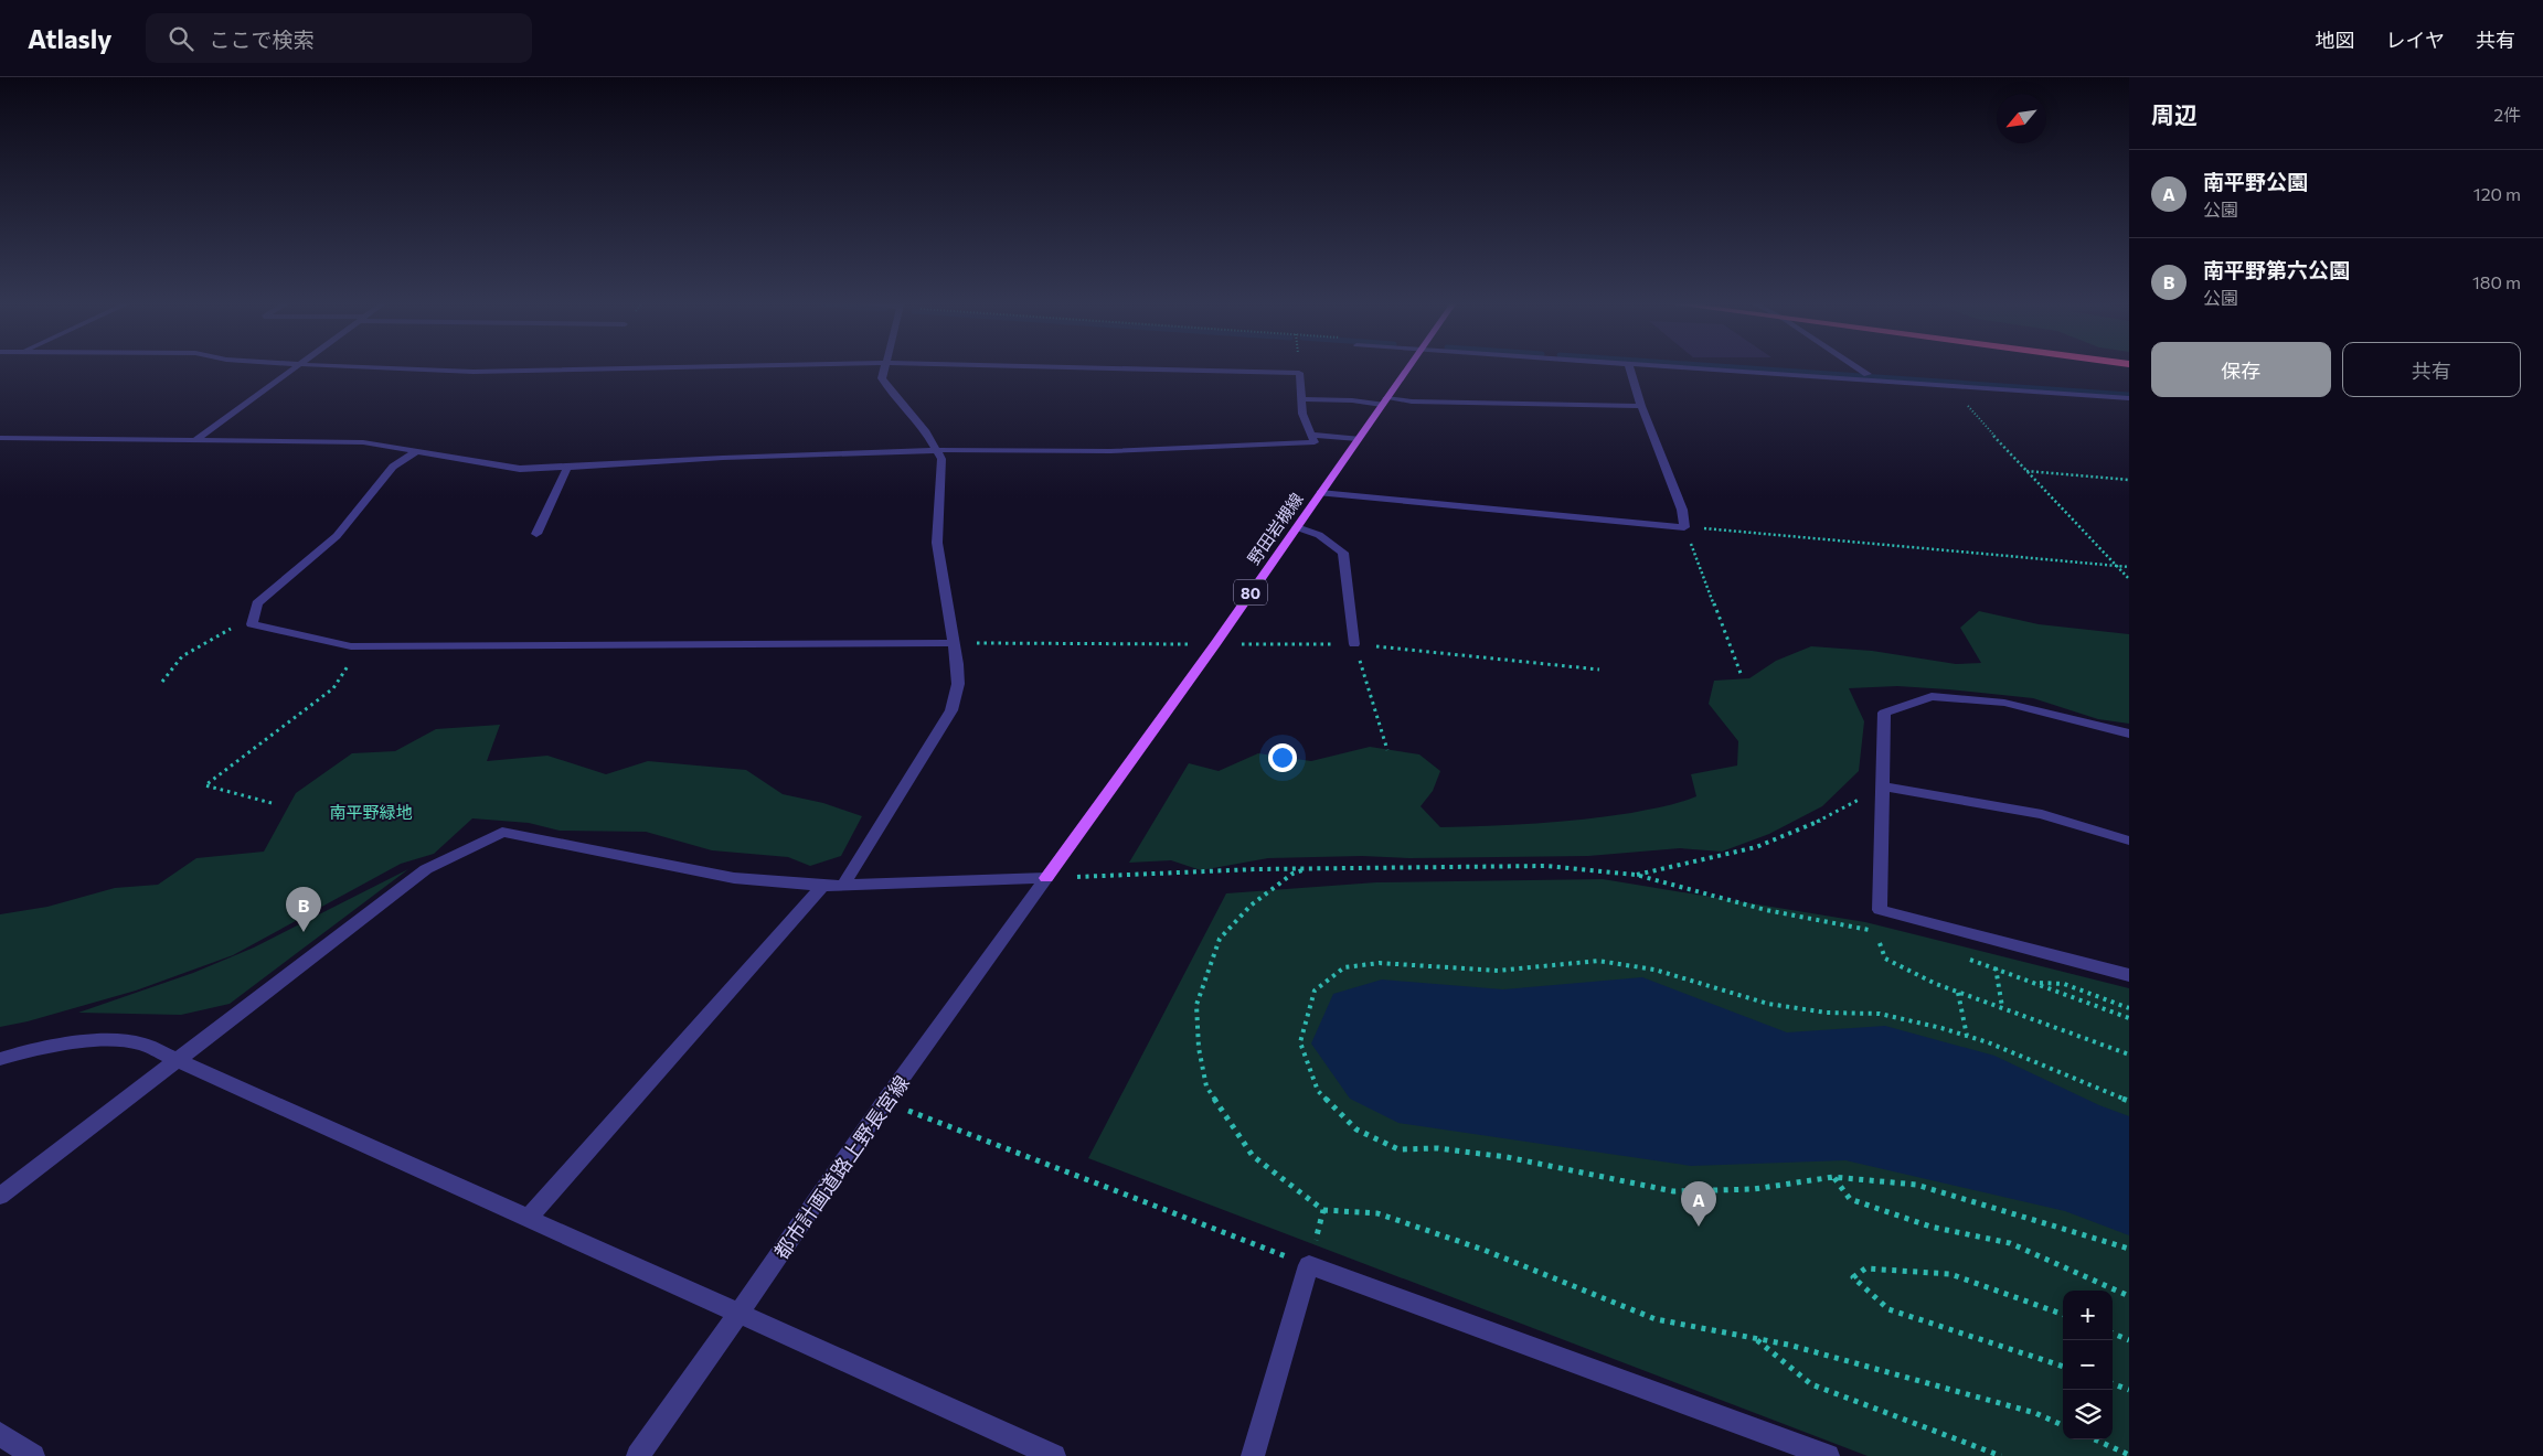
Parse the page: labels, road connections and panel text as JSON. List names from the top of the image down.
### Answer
{
  "streets": {
    "main road": ["野田岩槻線", "80"],
    "street": ["都市計画道路上野長宮線"]
  },
  "crossings": [
    ["野田岩槻線", "都市計画道路上野長宮線"]
  ],
  "parks": ["南平野緑地"],
  "north": "bottom left",
  "page": {
    "header": "Atlasly",
    "search": "ここで検索",
    "nav": ["地図", "レイヤ", "共有"],
    "heading": ["周辺", "2件"],
    "list": [
      {
        "mark": "A",
        "name": "南平野公園",
        "note": "公園",
        "value": "120 m"
      },
      {
        "mark": "B",
        "name": "南平野第六公園",
        "note": "公園",
        "value": "180 m"
      }
    ],
    "buttons": ["保存", "共有"],
    "pins": ["B", "A"],
    "map_buttons": ["+", "−"]
  }
}
